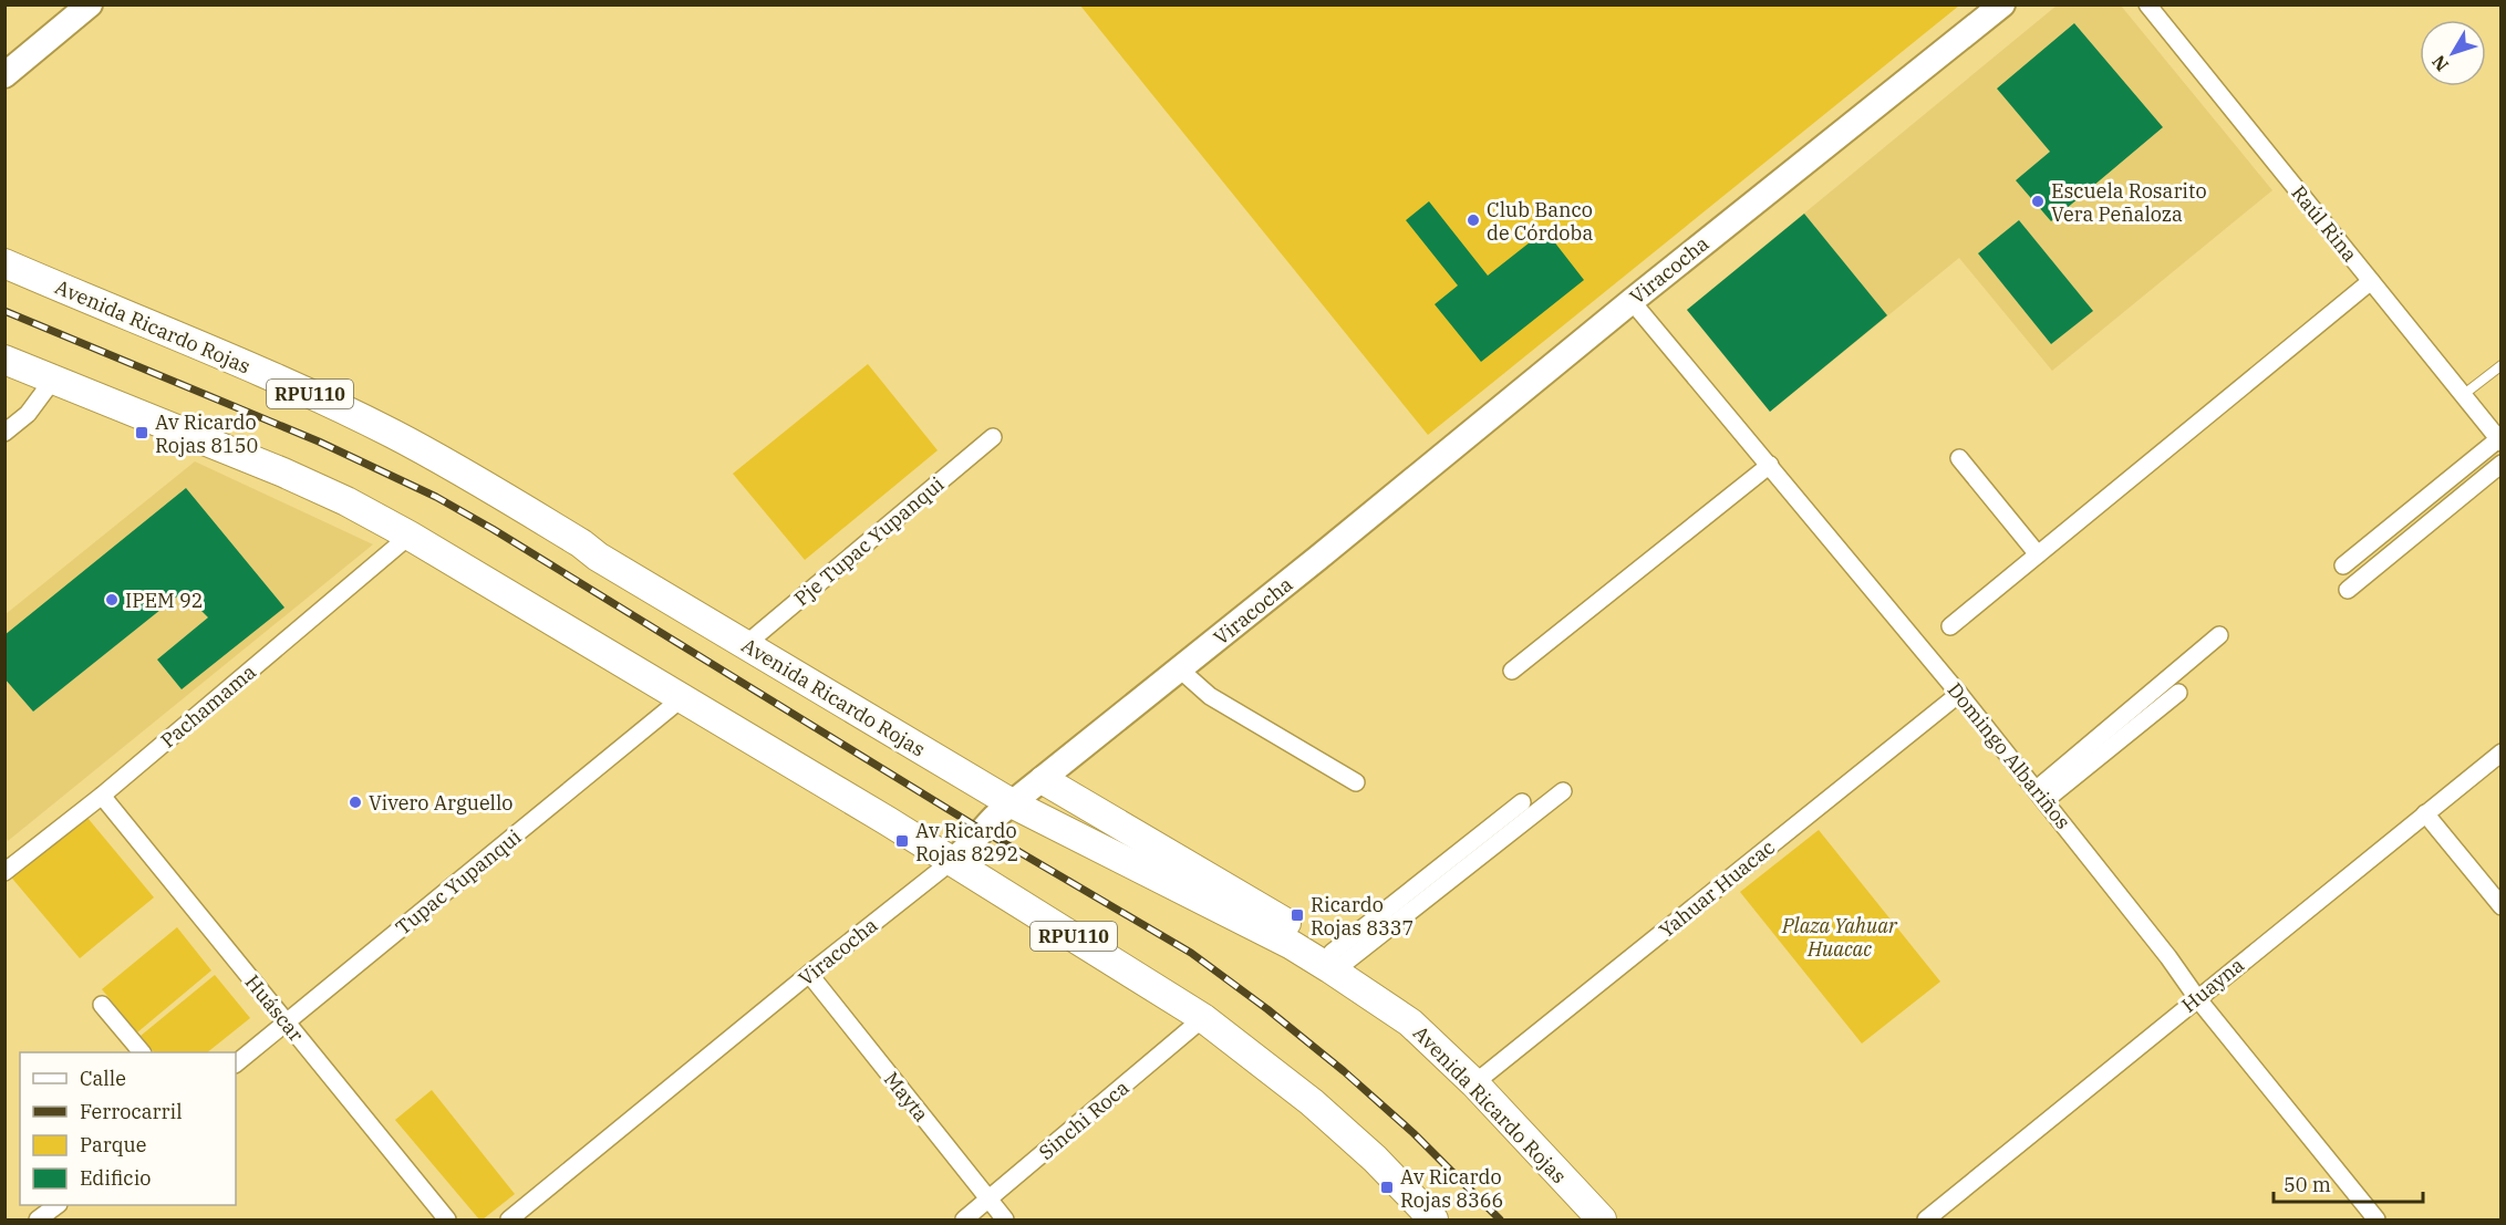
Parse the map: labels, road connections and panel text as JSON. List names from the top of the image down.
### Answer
{
  "streets": {
    "main road": ["Viracocha", "Avenida Ricardo Rojas", "RPU110"],
    "street": [
      "Raúl Rina",
      "Pje Tupac Yupanqui",
      "Pachamama",
      "Domingo Albariños",
      "Tupac Yupanqui",
      "Yahuar Huacac",
      "Huayna",
      "Huáscar",
      "Mayta",
      "Sinchi Roca"
    ]
  },
  "crossings": [
    ["Viracocha", "Avenida Ricardo Rojas"],
    ["Viracocha", "RPU110"],
    ["Viracocha", "Domingo Albariños"],
    ["Viracocha", "Mayta"],
    ["Avenida Ricardo Rojas", "Pje Tupac Yupanqui"],
    ["Avenida Ricardo Rojas", "Yahuar Huacac"],
    ["RPU110", "Pachamama"],
    ["RPU110", "Tupac Yupanqui"],
    ["RPU110", "Sinchi Roca"],
    ["Pachamama", "Huáscar"],
    ["Domingo Albariños", "Yahuar Huacac"],
    ["Domingo Albariños", "Huayna"],
    ["Tupac Yupanqui", "Huáscar"],
    ["Mayta", "Sinchi Roca"]
  ],
  "parks": ["Plaza Yahuar Huacac"],
  "places": {
    "other": [
      "Escuela Rosarito Vera Peñaloza",
      "Club Banco de Córdoba",
      "IPEM 92",
      "Vivero Arguello"
    ],
    "transit": [
      "Av Ricardo Rojas 8150",
      "Av Ricardo Rojas 8292",
      "Ricardo Rojas 8337",
      "Av Ricardo Rojas 8366"
    ]
  },
  "legend": [
    "Calle",
    "Ferrocarril",
    "Parque",
    "Edificio"
  ],
  "scale_bar": "50 m",
  "north": "bottom left"
}
